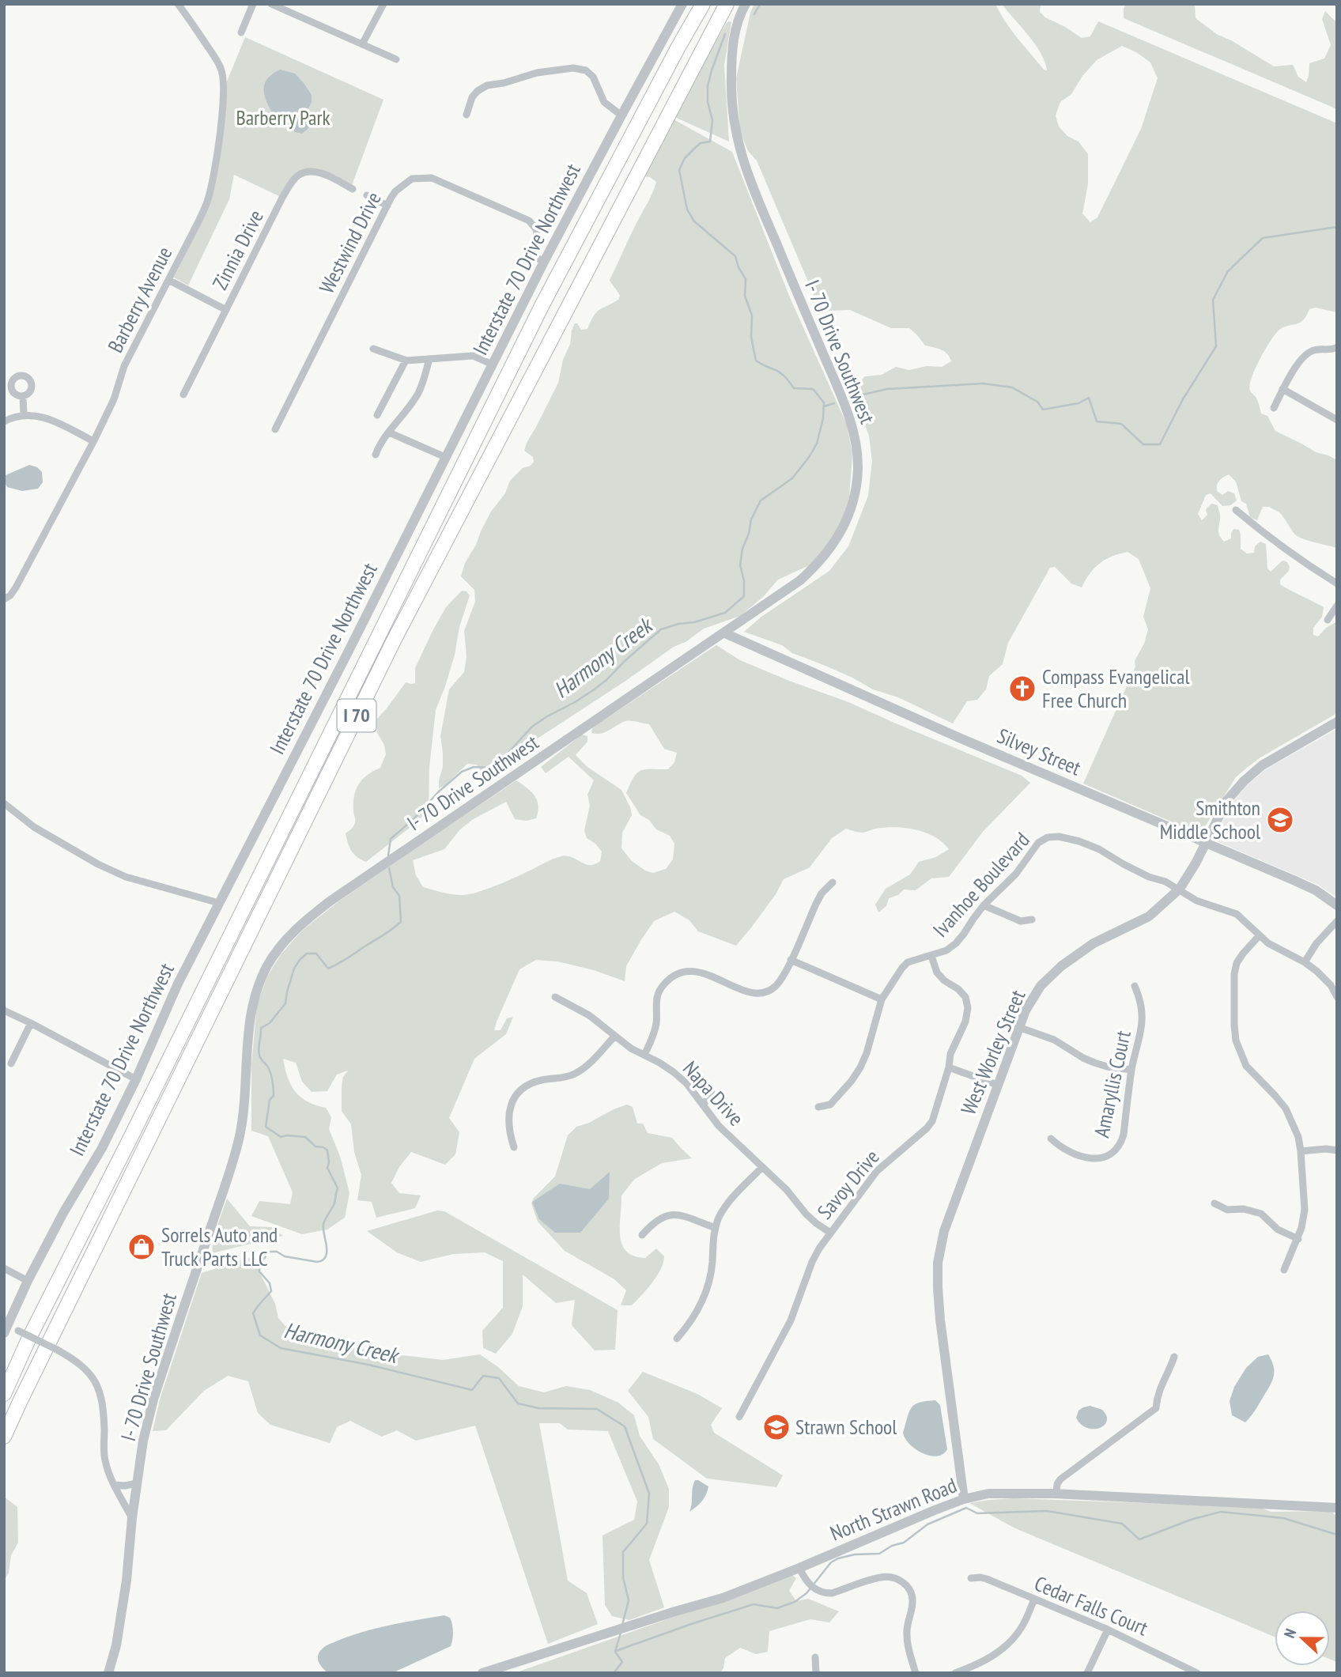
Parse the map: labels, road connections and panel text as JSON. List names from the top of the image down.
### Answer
{
  "streets": {
    "highway": ["I 70"],
    "street": [
      "Westwind Drive",
      "Zinnia Drive",
      "Interstate 70 Drive Northwest",
      "Barberry Avenue",
      "I- 70 Drive Southwest",
      "Silvey Street",
      "Ivanhoe Boulevard",
      "West Worley Street",
      "Amaryllis Court",
      "Napa Drive",
      "Savoy Drive",
      "North Strawn Road",
      "Cedar Falls Court"
    ]
  },
  "crossings": [
    ["Westwind Drive", "Interstate 70 Drive Northwest"],
    ["I- 70 Drive Southwest", "Silvey Street"],
    ["Silvey Street", "West Worley Street"],
    ["Ivanhoe Boulevard", "West Worley Street"],
    ["Ivanhoe Boulevard", "Savoy Drive"],
    ["West Worley Street", "North Strawn Road"],
    ["Napa Drive", "Savoy Drive"]
  ],
  "water": ["Harmony Creek"],
  "parks": ["Barberry Park"],
  "places": {
    "church": ["Compass Evangelical Free Church"],
    "school or university": ["Smithton Middle School", "Strawn School"],
    "shop": ["Sorrels Auto and Truck Parts LLC"]
  },
  "north": "left"
}
